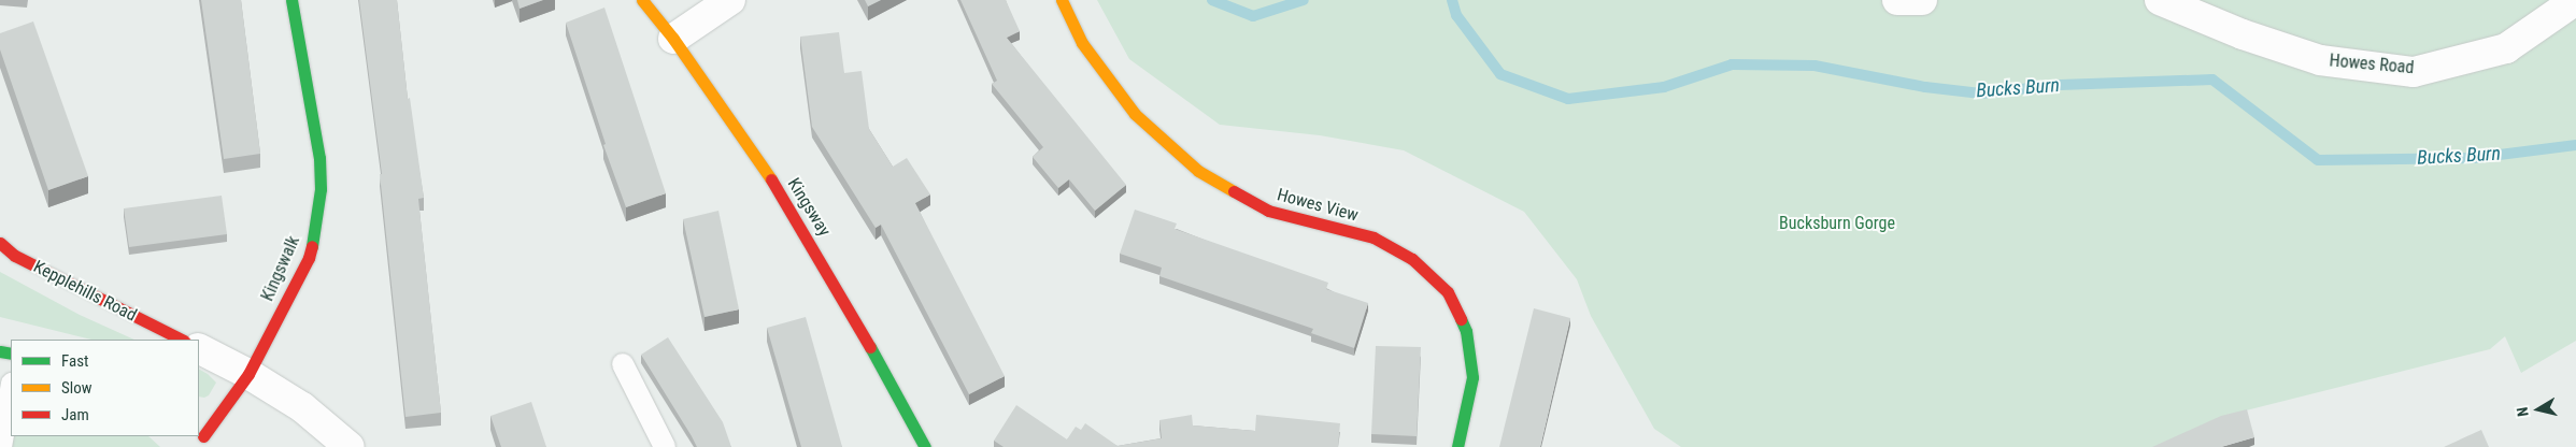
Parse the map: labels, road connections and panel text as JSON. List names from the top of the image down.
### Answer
{
  "streets": {
    "street": [
      "Howes Road",
      "Howes View",
      "Kingsway",
      "Kingswalk",
      "Kepplehills Road"
    ]
  },
  "water": ["Bucks Burn"],
  "parks": ["Bucksburn Gorge"],
  "legend": ["Fast", "Slow", "Jam"],
  "north": "left"
}
